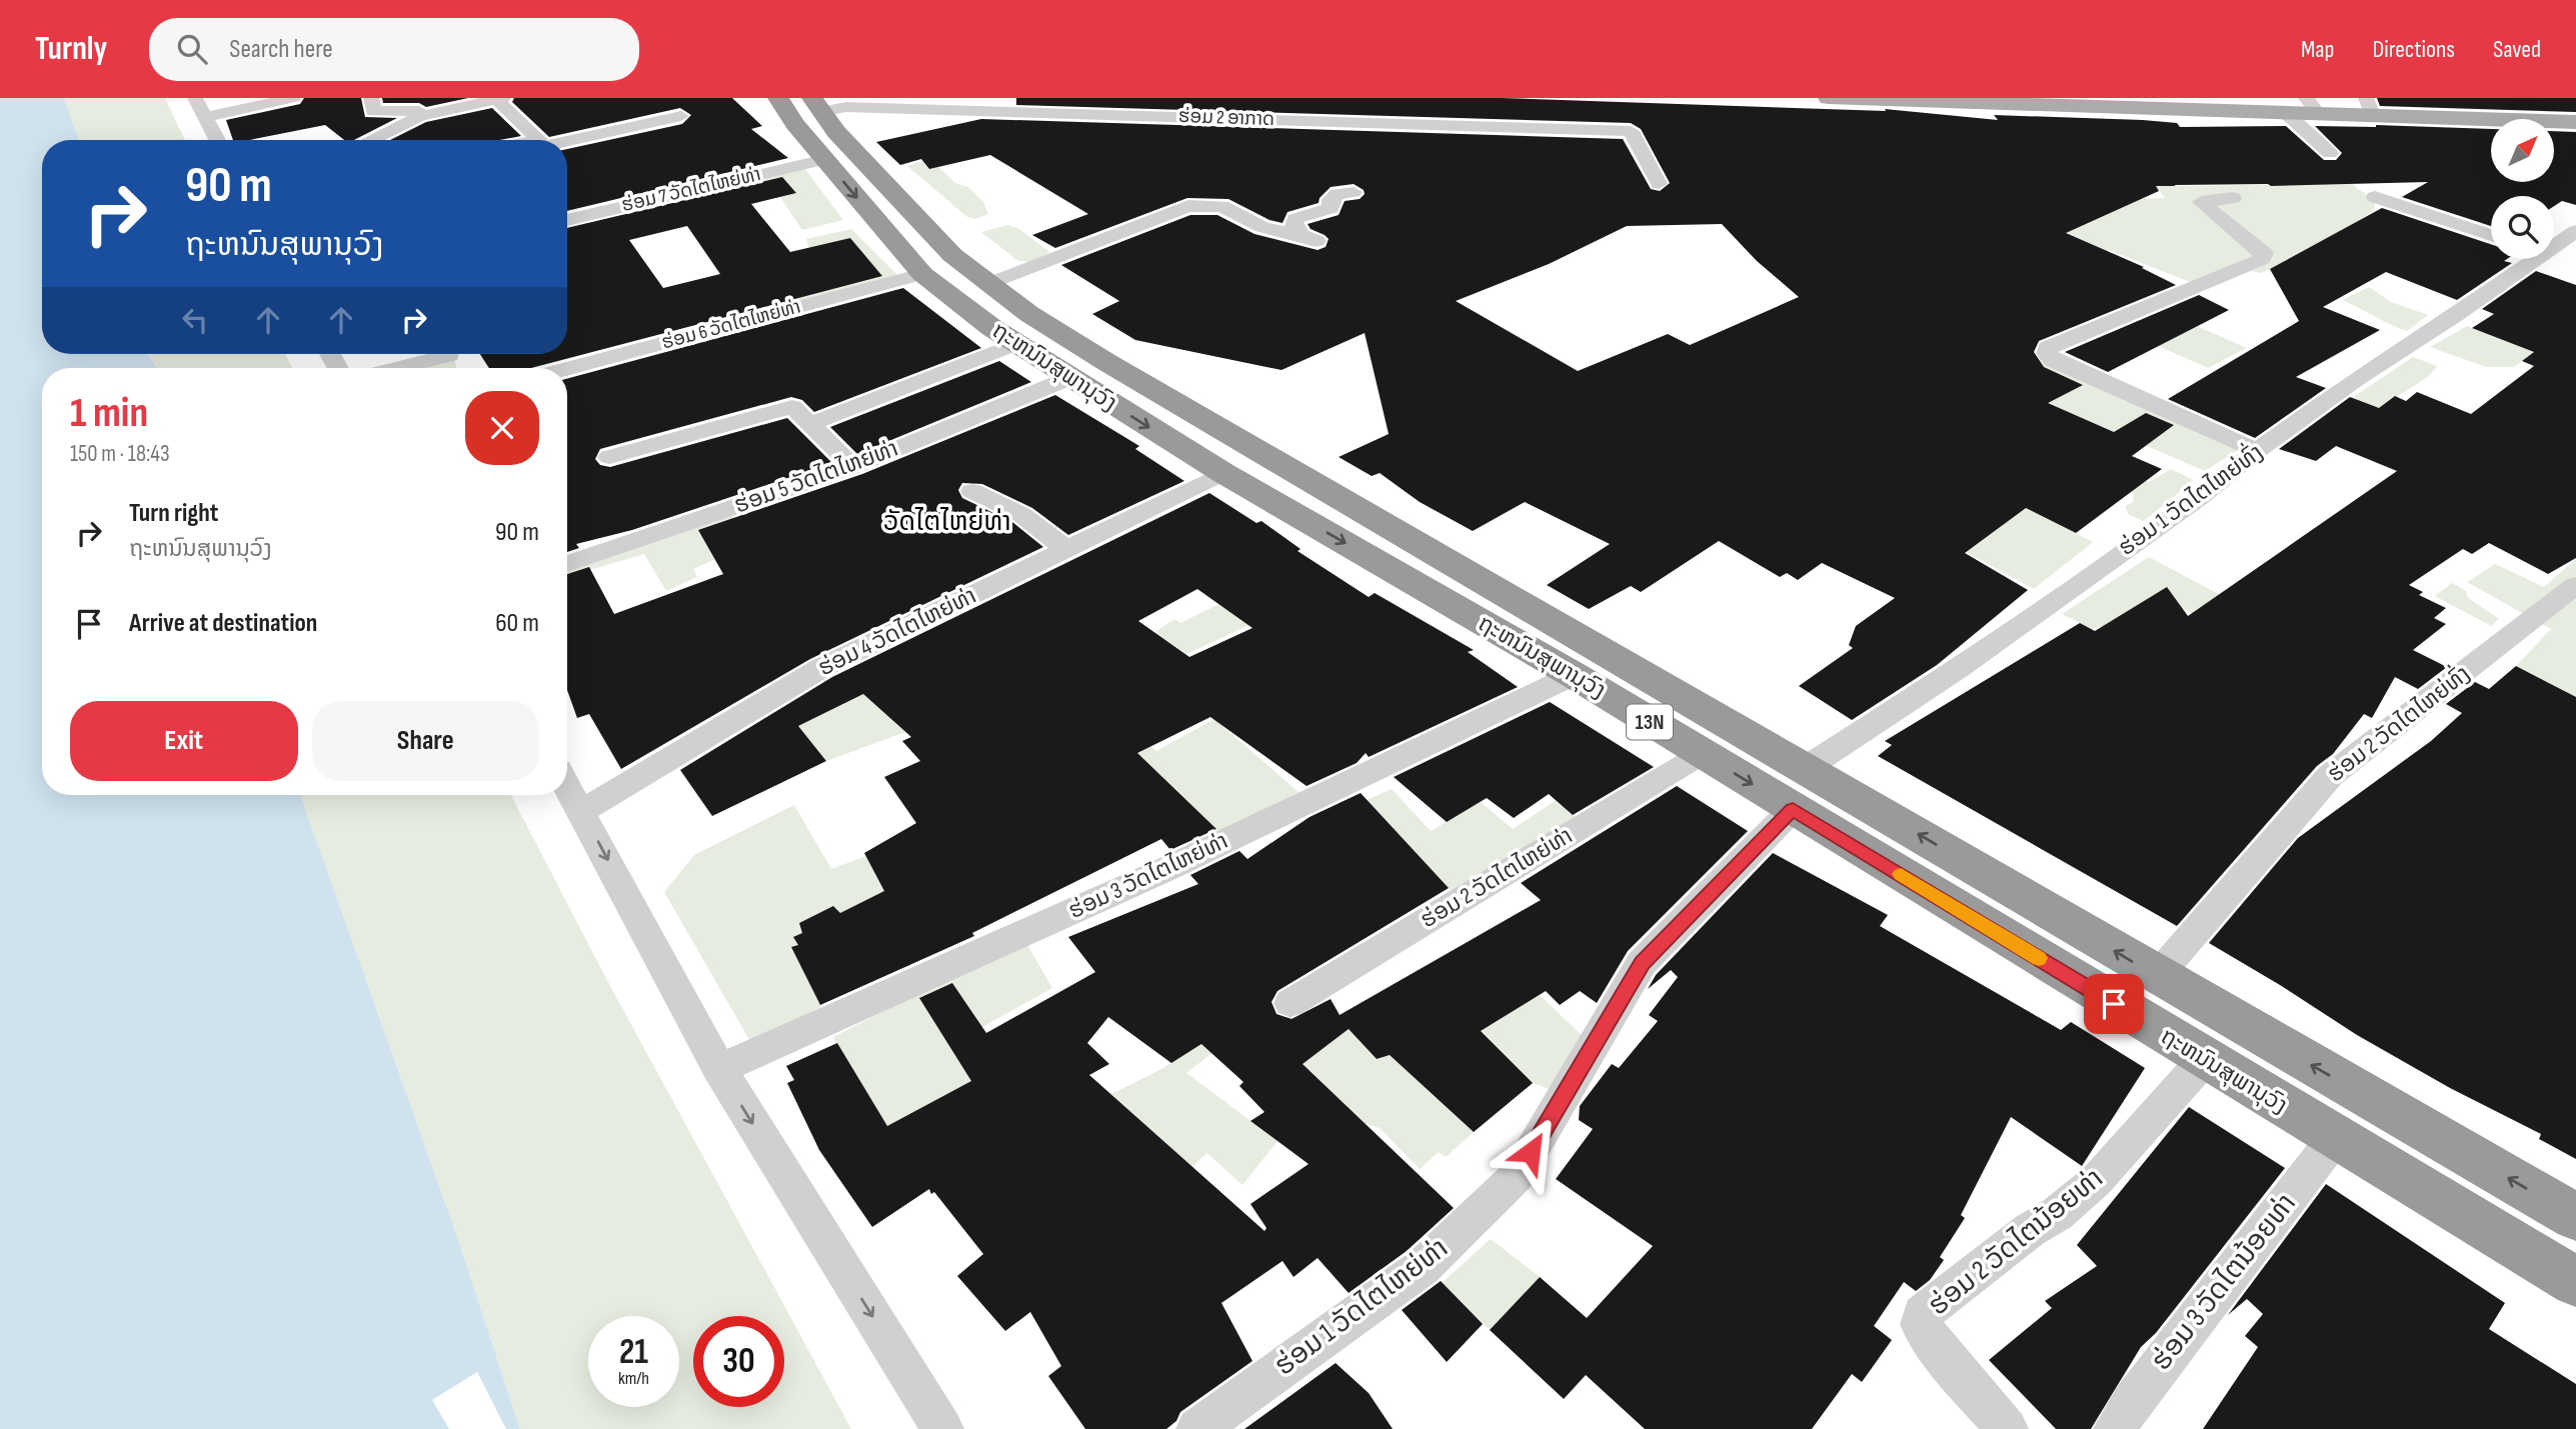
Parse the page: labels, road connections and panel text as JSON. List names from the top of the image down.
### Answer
{
  "streets": {
    "highway": ["ຖະຫນົນສຸພານຸວົງ", "13N"],
    "street": [
      "ຮ່ອມ 2 ອາກາດ",
      "ຮ່ອມ 7 ວັດໄຕໄຫຍ່ທ່າ",
      "ຮ່ອມ 6 ວັດໄຕໄຫຍ່ທ່າ",
      "ຮ່ອມ 5 ວັດໄຕໄຫຍ່ທ່າ",
      "ຮ່ອມ 1 ວັດໄຕໄຫຍ່ທົ່ງ",
      "ຮ່ອມ 4 ວັດໄຕໄຫຍ່ທ່າ",
      "ຮ່ອມ 2 ວັດໄຕໄຫຍ່ທົ່ງ",
      "ຮ່ອມ 3 ວັດໄຕໄຫຍ່ທ່າ",
      "ຮ່ອມ 2 ວັດໄຕໄຫຍ່ທ່າ",
      "ຮ່ອມ 2 ວັດໄຕນ້ອຍທ່າ",
      "ຮ່ອມ 3 ວັດໄຕນ້ອຍທ່າ",
      "ຮ່ອມ 1 ວັດໄຕໄຫຍ່ທ່າ"
    ]
  },
  "crossings": [
    ["ຮ່ອມ 2 ອາກາດ", "ຖະຫນົນສຸພານຸວົງ"],
    ["ຮ່ອມ 7 ວັດໄຕໄຫຍ່ທ່າ", "ຖະຫນົນສຸພານຸວົງ"],
    ["ຮ່ອມ 6 ວັດໄຕໄຫຍ່ທ່າ", "ຖະຫນົນສຸພານຸວົງ"],
    ["ຖະຫນົນສຸພານຸວົງ", "ຮ່ອມ 5 ວັດໄຕໄຫຍ່ທ່າ"],
    ["ຖະຫນົນສຸພານຸວົງ", "ຮ່ອມ 1 ວັດໄຕໄຫຍ່ທົ່ງ"],
    ["ຖະຫນົນສຸພານຸວົງ", "ຮ່ອມ 4 ວັດໄຕໄຫຍ່ທ່າ"],
    ["ຖະຫນົນສຸພານຸວົງ", "ຮ່ອມ 2 ວັດໄຕໄຫຍ່ທົ່ງ"],
    ["ຖະຫນົນສຸພານຸວົງ", "ຮ່ອມ 3 ວັດໄຕໄຫຍ່ທ່າ"],
    ["ຖະຫນົນສຸພານຸວົງ", "ຮ່ອມ 2 ວັດໄຕໄຫຍ່ທ່າ"],
    ["ຖະຫນົນສຸພານຸວົງ", "ຮ່ອມ 2 ວັດໄຕນ້ອຍທ່າ"],
    ["ຖະຫນົນສຸພານຸວົງ", "ຮ່ອມ 3 ວັດໄຕນ້ອຍທ່າ"],
    ["ຖະຫນົນສຸພານຸວົງ", "ຮ່ອມ 1 ວັດໄຕໄຫຍ່ທ່າ"]
  ],
  "districts": ["ວັດໄຕໄຫຍ່ທ່າ"],
  "north": "top right",
  "page": {
    "header": "Turnly",
    "search": "Search here",
    "nav": ["Map", "Directions", "Saved"],
    "turn": ["90 m", "ຖະຫນົນສຸພານຸວົງ"],
    "heading": ["1 min", "150 m · 18:43"],
    "list": [
      {
        "name": "Turn right",
        "note": "ຖະຫນົນສຸພານຸວົງ",
        "value": "90 m"
      },
      {
        "name": "Arrive at destination",
        "value": "60 m"
      }
    ],
    "buttons": ["Exit", "Share"],
    "speed": "21 km/h",
    "limit": "30"
  }
}
